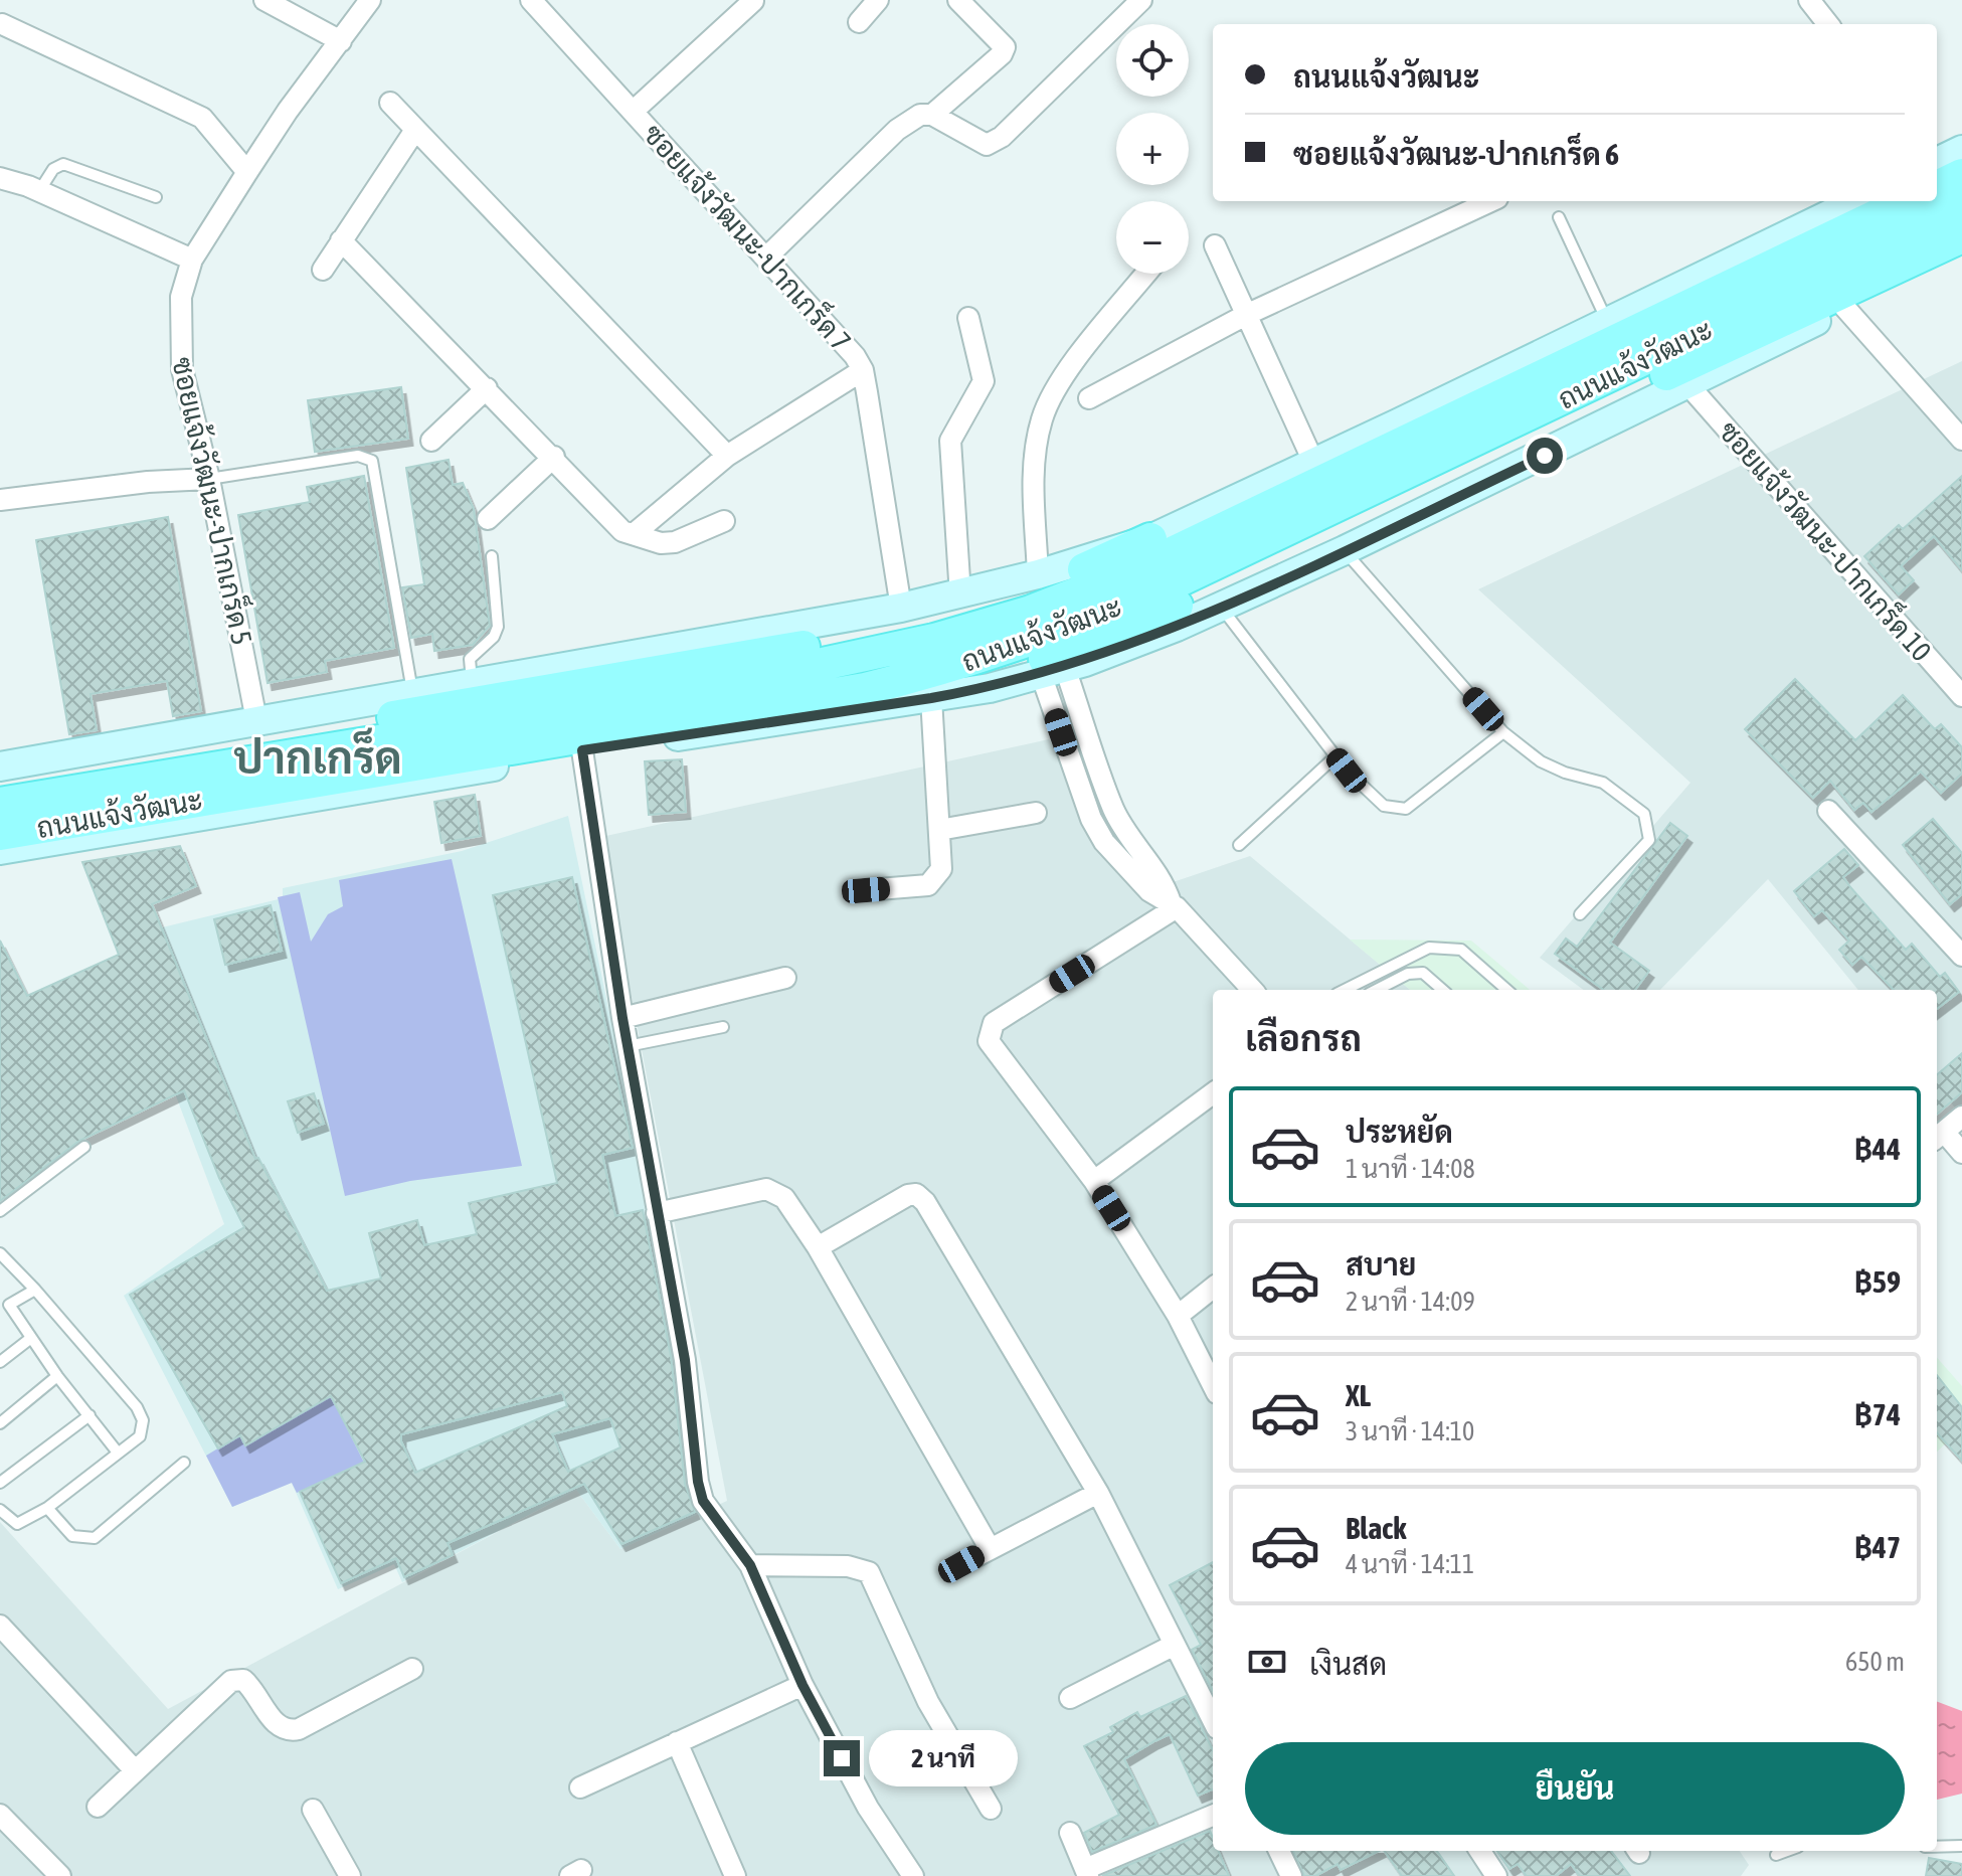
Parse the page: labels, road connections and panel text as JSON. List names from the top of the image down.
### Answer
{
  "streets": {
    "main road": ["ถนนแจ้งวัฒนะ"],
    "street": ["ซอยแจ้งวัฒนะ-ปากเกร็ด 7", "ซอยแจ้งวัฒนะ-ปากเกร็ด 5", "ซอยแจ้งวัฒนะ-ปากเกร็ด 10"]
  },
  "crossings": [
    ["ซอยแจ้งวัฒนะ-ปากเกร็ด 7", "ถนนแจ้งวัฒนะ"],
    ["ถนนแจ้งวัฒนะ", "ซอยแจ้งวัฒนะ-ปากเกร็ด 5"],
    ["ถนนแจ้งวัฒนะ", "ซอยแจ้งวัฒนะ-ปากเกร็ด 10"]
  ],
  "districts": ["ปากเกร็ด"],
  "page": {
    "map_buttons": ["+", "−"],
    "banner": ["ถนนแจ้งวัฒนะ", "ซอยแจ้งวัฒนะ-ปากเกร็ด 6"],
    "heading": "เลือกรถ",
    "list": [
      {
        "name": "ประหยัด",
        "note": "1 นาที · 14:08",
        "value": "฿44"
      },
      {
        "name": "สบาย",
        "note": "2 นาที · 14:09",
        "value": "฿59"
      },
      {
        "name": "XL",
        "note": "3 นาที · 14:10",
        "value": "฿74"
      },
      {
        "name": "Black",
        "note": "4 นาที · 14:11",
        "value": "฿47"
      }
    ],
    "pay": ["เงินสด", "650 m"],
    "buttons": "ยืนยัน",
    "bubble": "2 นาที"
  }
}
